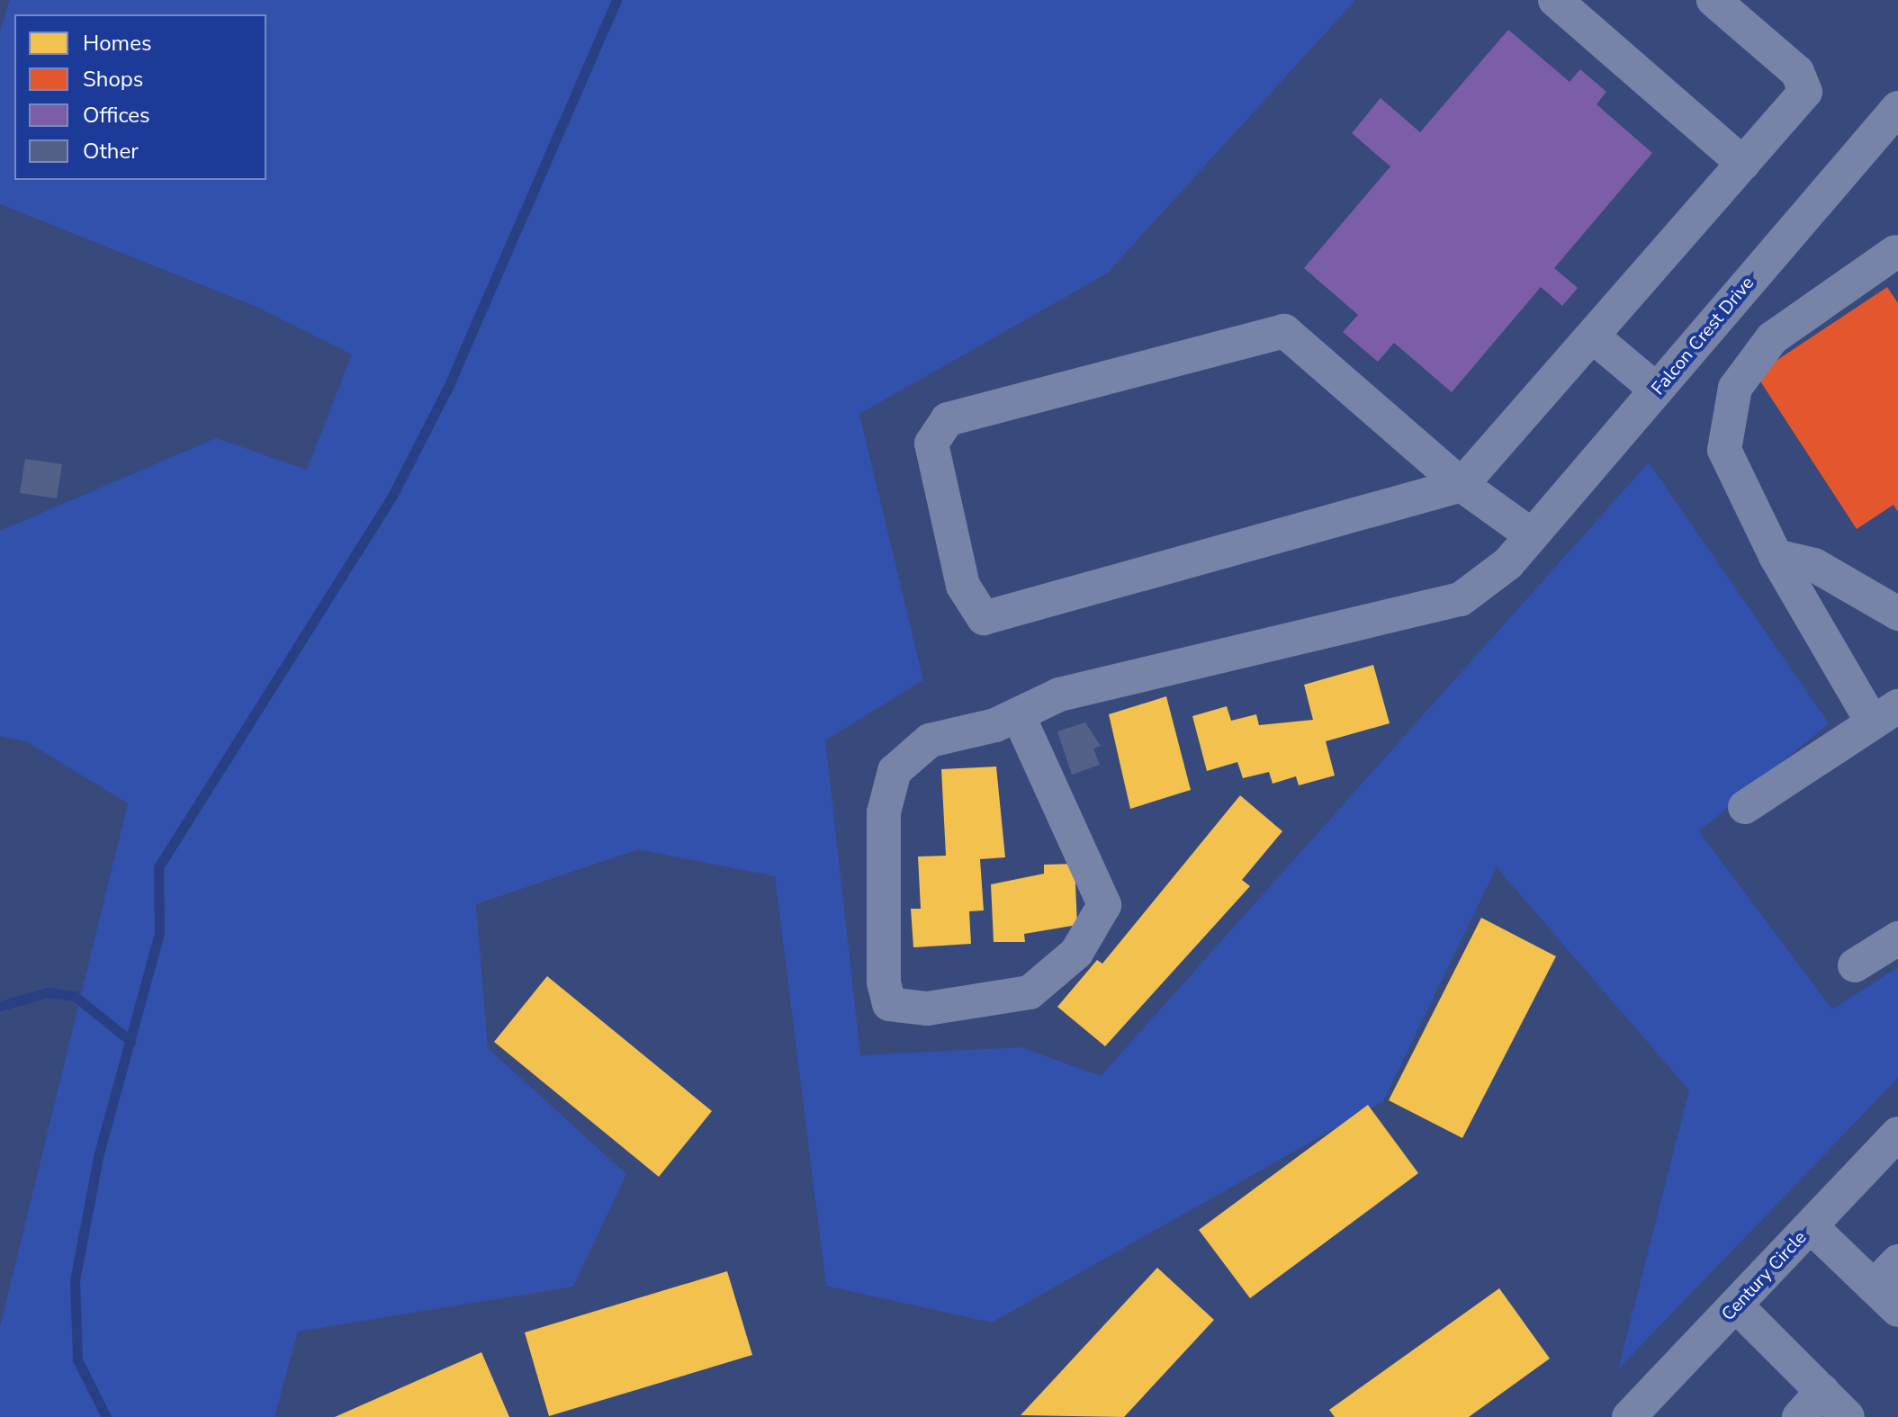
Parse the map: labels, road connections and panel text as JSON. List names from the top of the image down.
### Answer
{
  "streets": {
    "street": ["Falcon Crest Drive", "Century Circle"]
  },
  "legend": [
    "Homes",
    "Shops",
    "Offices",
    "Other"
  ]
}
